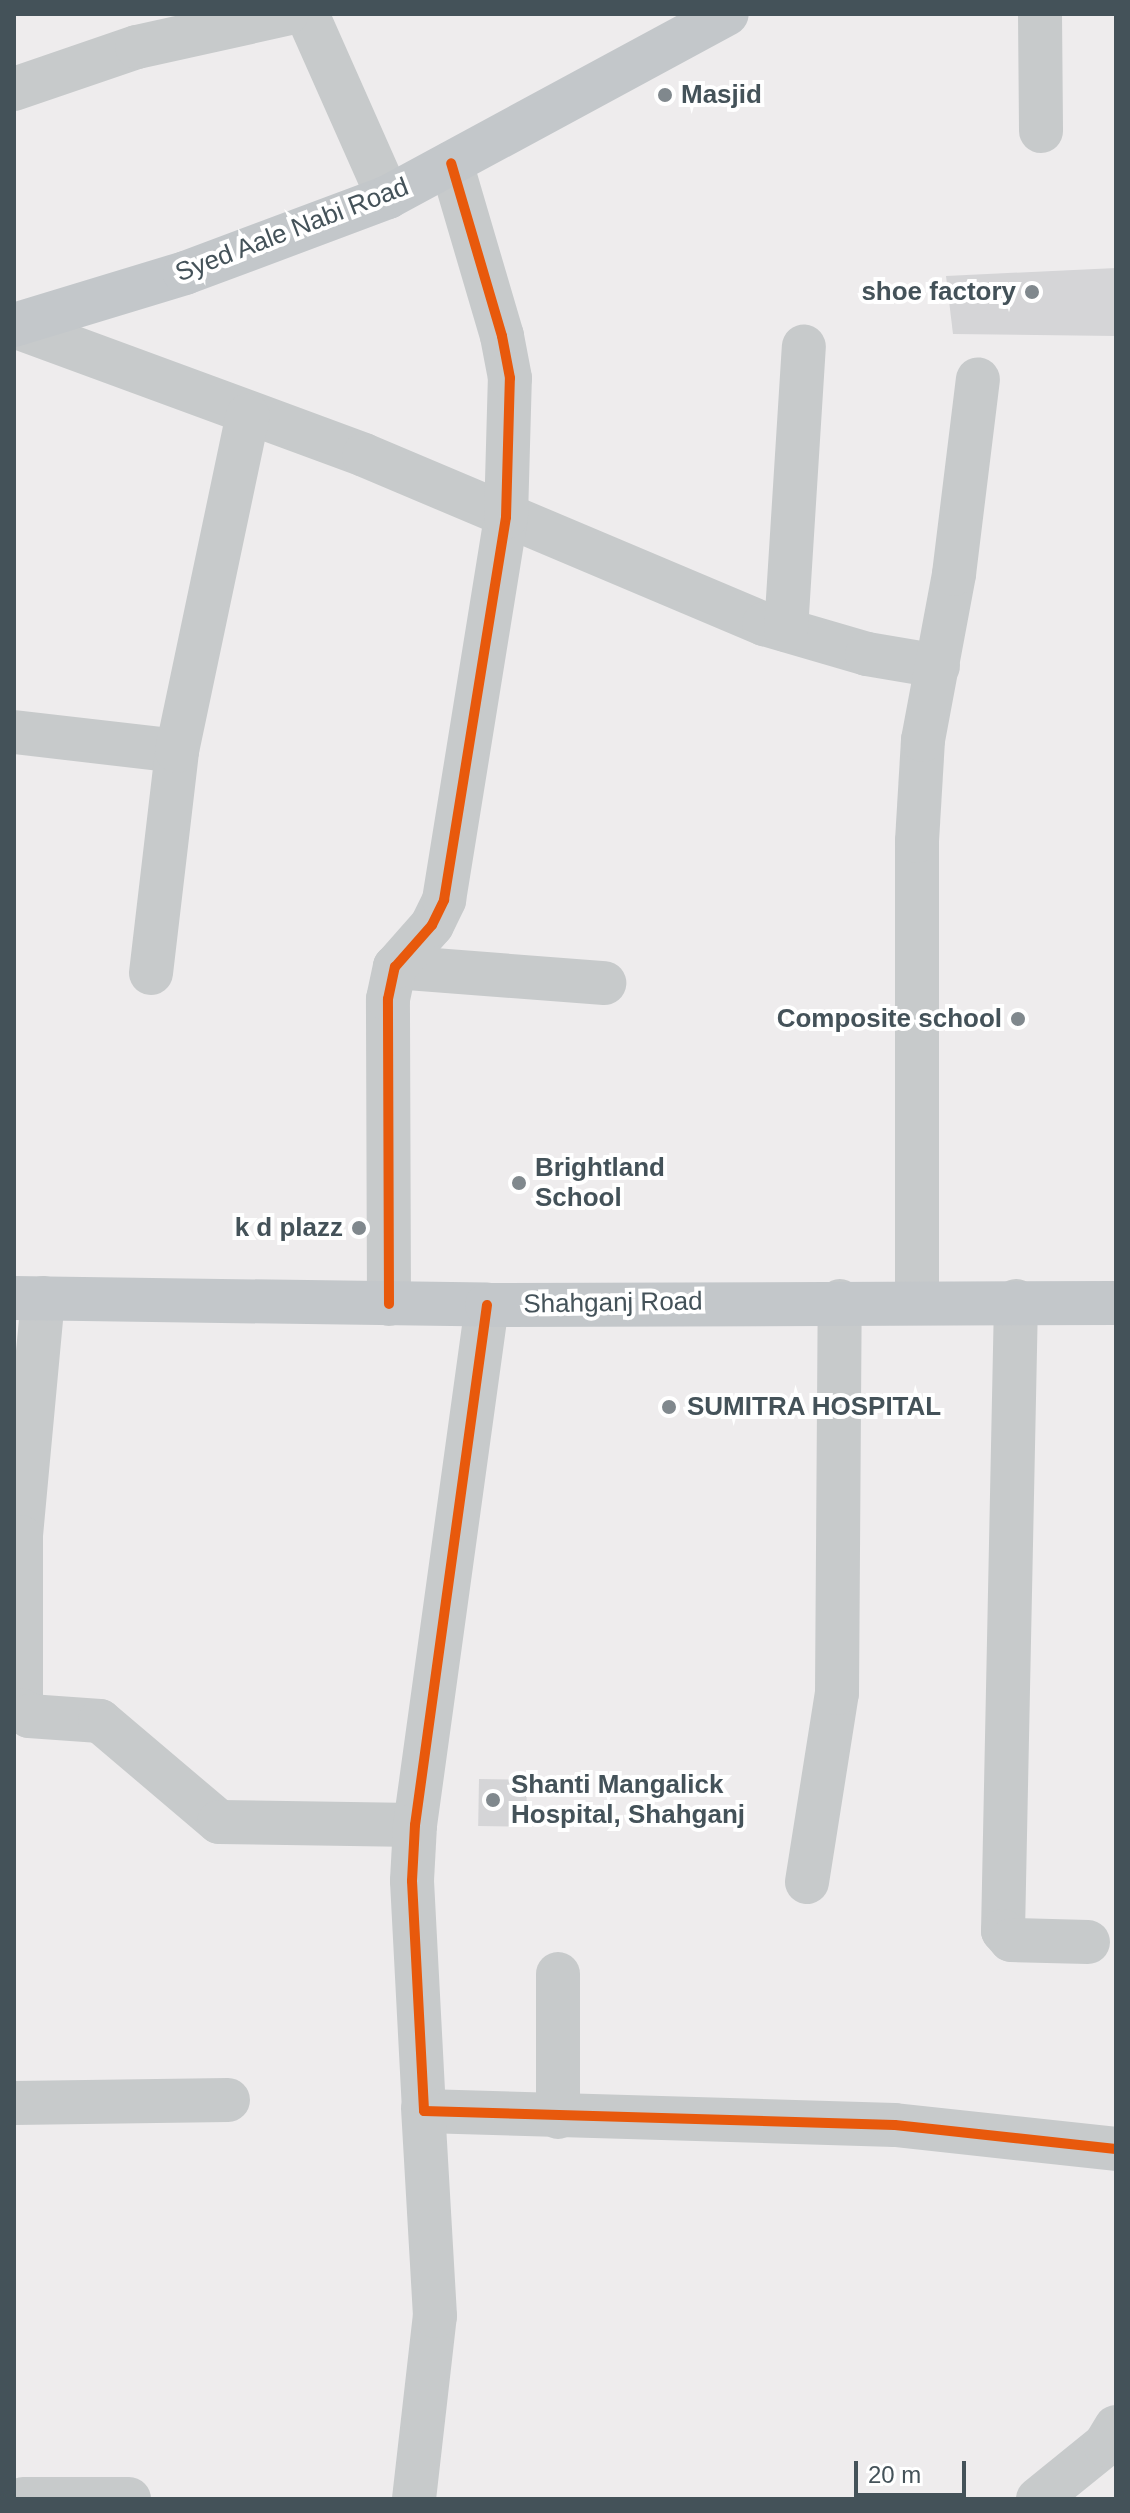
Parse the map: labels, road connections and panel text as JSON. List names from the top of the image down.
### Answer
{
  "streets": {
    "main road": ["Syed Aale Nabi Road", "Shahganj Road"]
  },
  "places": [
    "Masjid",
    "shoe factory",
    "Composite school",
    "Brightland School",
    "k d plazz",
    "SUMITRA HOSPITAL",
    "Shanti Mangalick Hospital, Shahganj"
  ],
  "scale_bar": "20 m"
}
